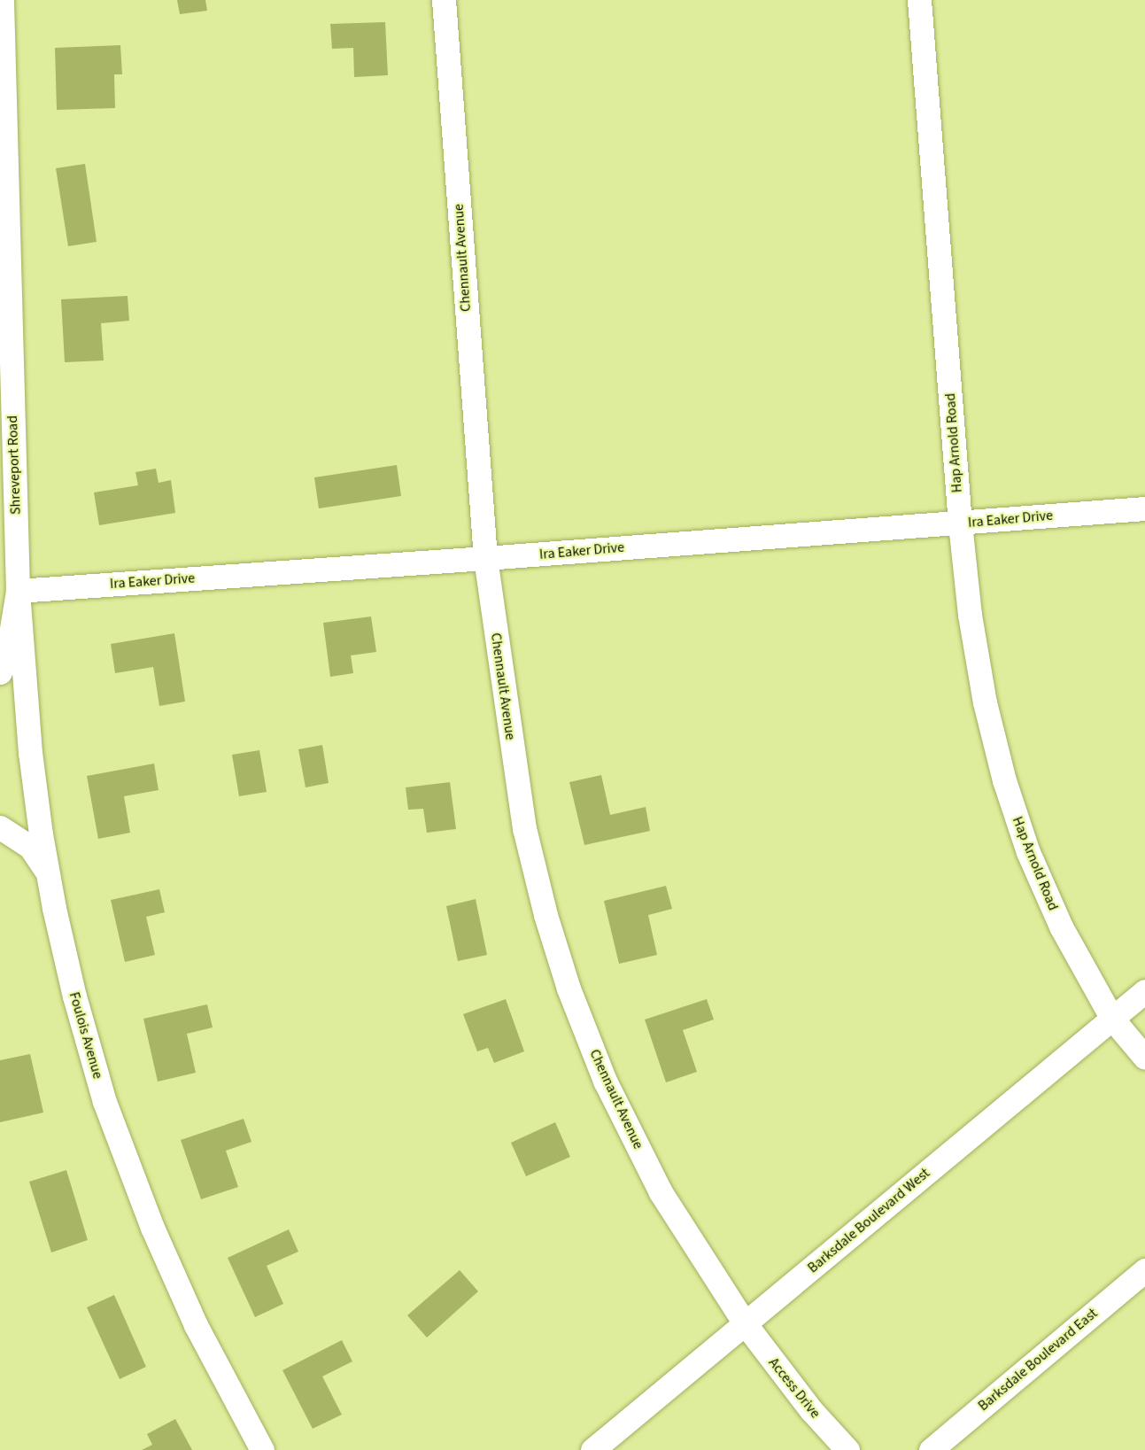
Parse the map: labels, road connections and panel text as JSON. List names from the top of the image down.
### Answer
{
  "streets": {
    "street": [
      "Chennault Avenue",
      "Hap Arnold Road",
      "Shreveport Road",
      "Ira Eaker Drive",
      "Foulois Avenue",
      "Barksdale Boulevard West",
      "Barksdale Boulevard East",
      "Access Drive"
    ]
  },
  "crossings": [
    ["Chennault Avenue", "Ira Eaker Drive"],
    ["Chennault Avenue", "Barksdale Boulevard West"],
    ["Chennault Avenue", "Access Drive"],
    ["Hap Arnold Road", "Ira Eaker Drive"],
    ["Hap Arnold Road", "Barksdale Boulevard West"],
    ["Shreveport Road", "Ira Eaker Drive"],
    ["Shreveport Road", "Foulois Avenue"],
    ["Ira Eaker Drive", "Foulois Avenue"],
    ["Barksdale Boulevard West", "Access Drive"]
  ]
}
